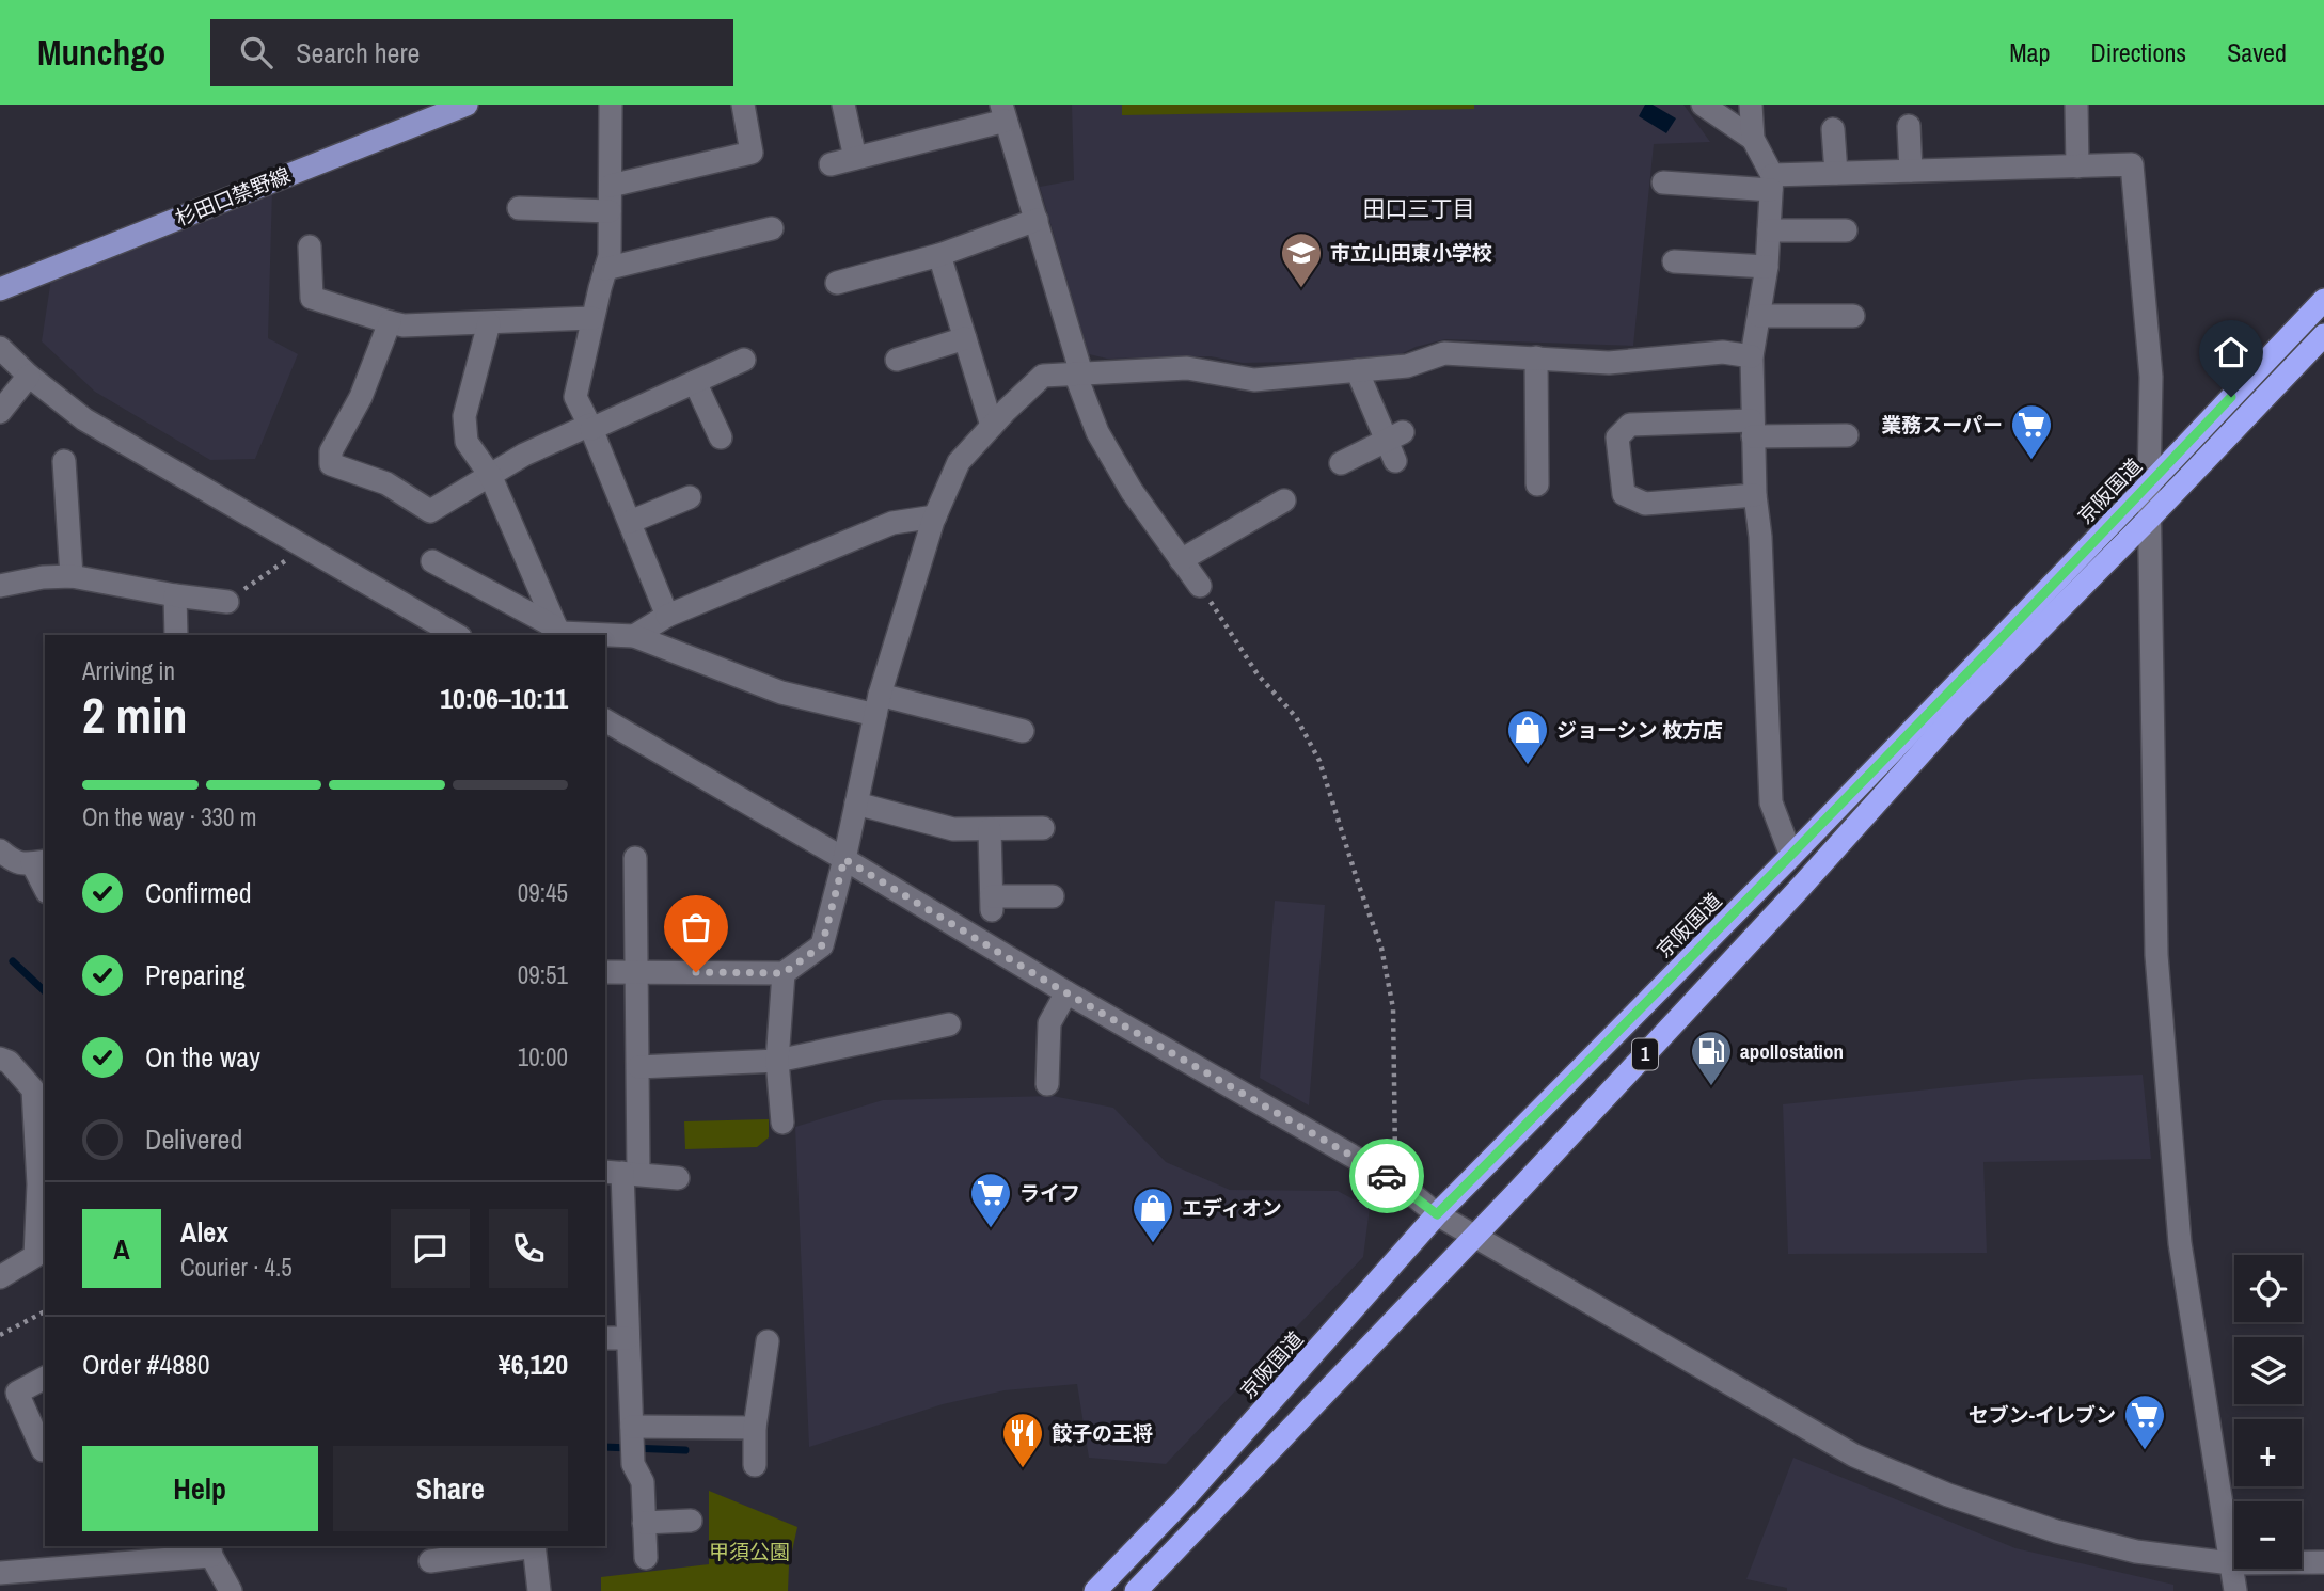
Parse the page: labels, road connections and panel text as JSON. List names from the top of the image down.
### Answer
{
  "streets": {
    "highway": ["京阪国道", "1"],
    "main road": ["杉田口禁野線"]
  },
  "districts": ["田口三丁目"],
  "parks": ["甲須公園"],
  "places": {
    "school or university": ["市立山田東小学校"],
    "supermarket": ["業務スーパー", "ライフ", "セブン-イレブン"],
    "shop": ["ジョーシン 枚方店", "エディオン"],
    "fuel station": ["apollostation"],
    "restaurant": ["餃子の王将"]
  },
  "page": {
    "header": "Munchgo",
    "search": "Search here",
    "nav": ["Map", "Directions", "Saved"],
    "heading": ["2 min", "Arriving in", "10:06–10:11"],
    "panel": [
      "Alex",
      "Courier · 4.5",
      "Order #4880",
      "¥6,120"
    ],
    "bar": "On the way · 330 m",
    "list": [
      ["Confirmed", "09:45"],
      ["Preparing", "09:51"],
      ["On the way", "10:00"],
      "Delivered"
    ],
    "round": "A",
    "map_buttons": ["+", "−"],
    "buttons": ["Help", "Share"]
  }
}
